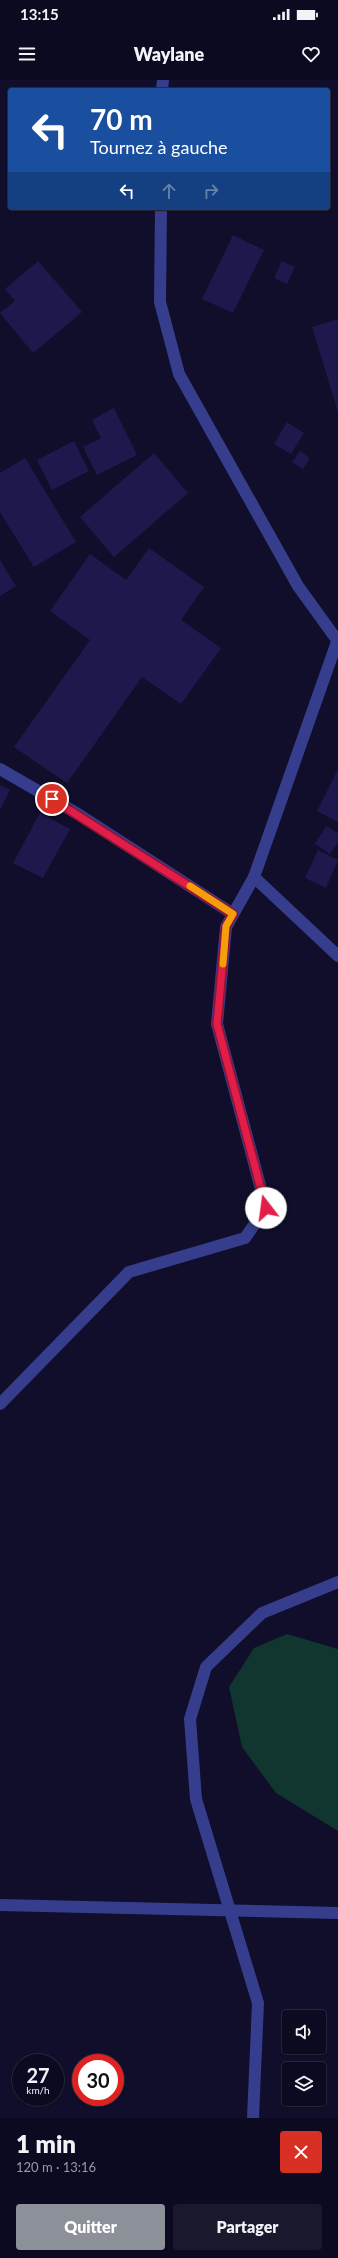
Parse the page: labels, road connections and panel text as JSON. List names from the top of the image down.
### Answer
{
  "page": {
    "status": "13:15",
    "header": "Waylane",
    "turn": ["70 m", "Tournez à gauche"],
    "speed": "27 km/h",
    "limit": "30",
    "heading": ["1 min", "120 m · 13:16"],
    "buttons": ["Quitter", "Partager"]
  }
}
